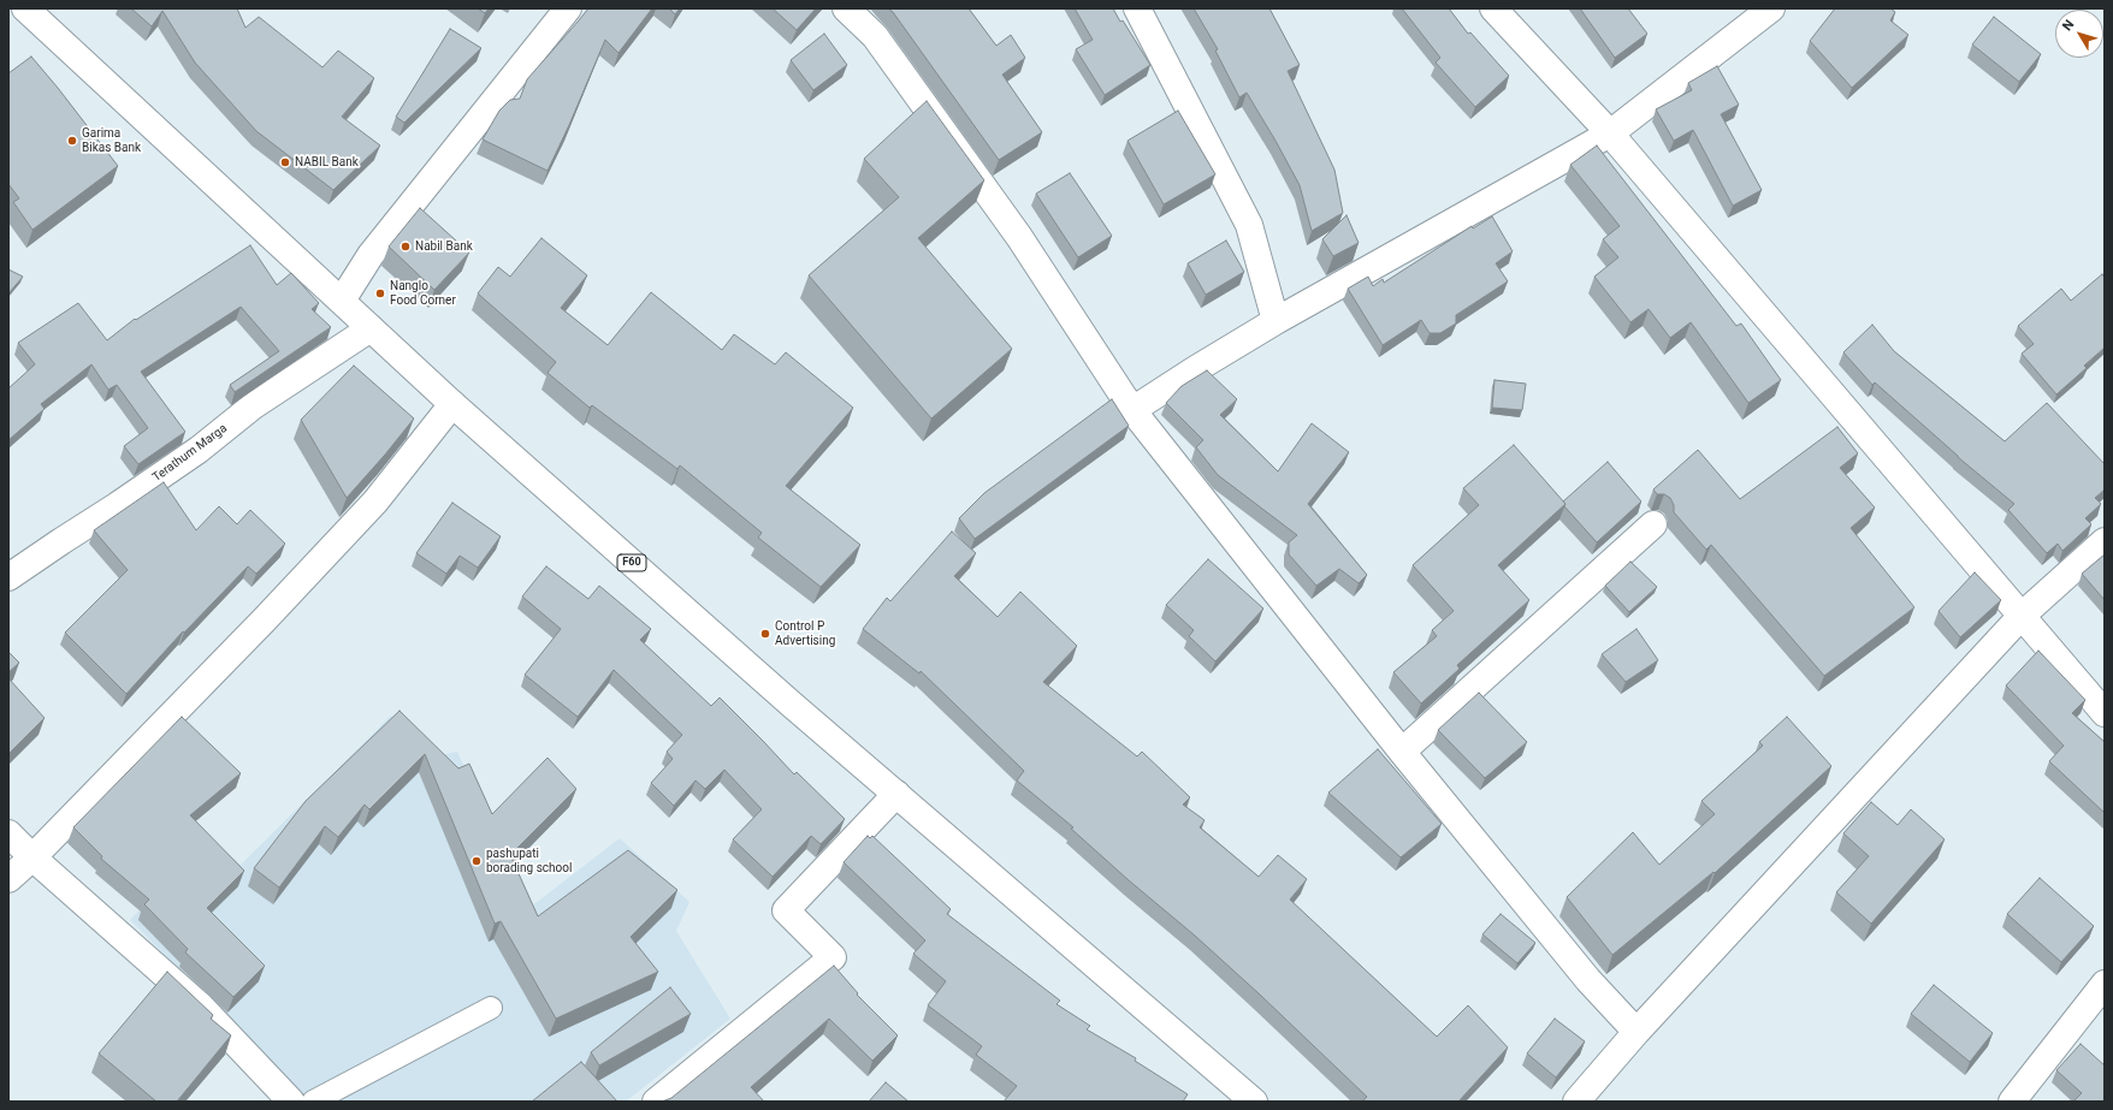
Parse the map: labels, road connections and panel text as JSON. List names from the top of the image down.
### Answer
{
  "streets": {
    "street": ["Terathum Marga", "F60"]
  },
  "crossings": [
    ["Terathum Marga", "F60"]
  ],
  "places": [
    "Garima Bikas Bank",
    "NABIL Bank",
    "Nabil Bank",
    "Nanglo Food Corner",
    "Control P Advertising",
    "pashupati borading school"
  ],
  "north": "top left"
}
